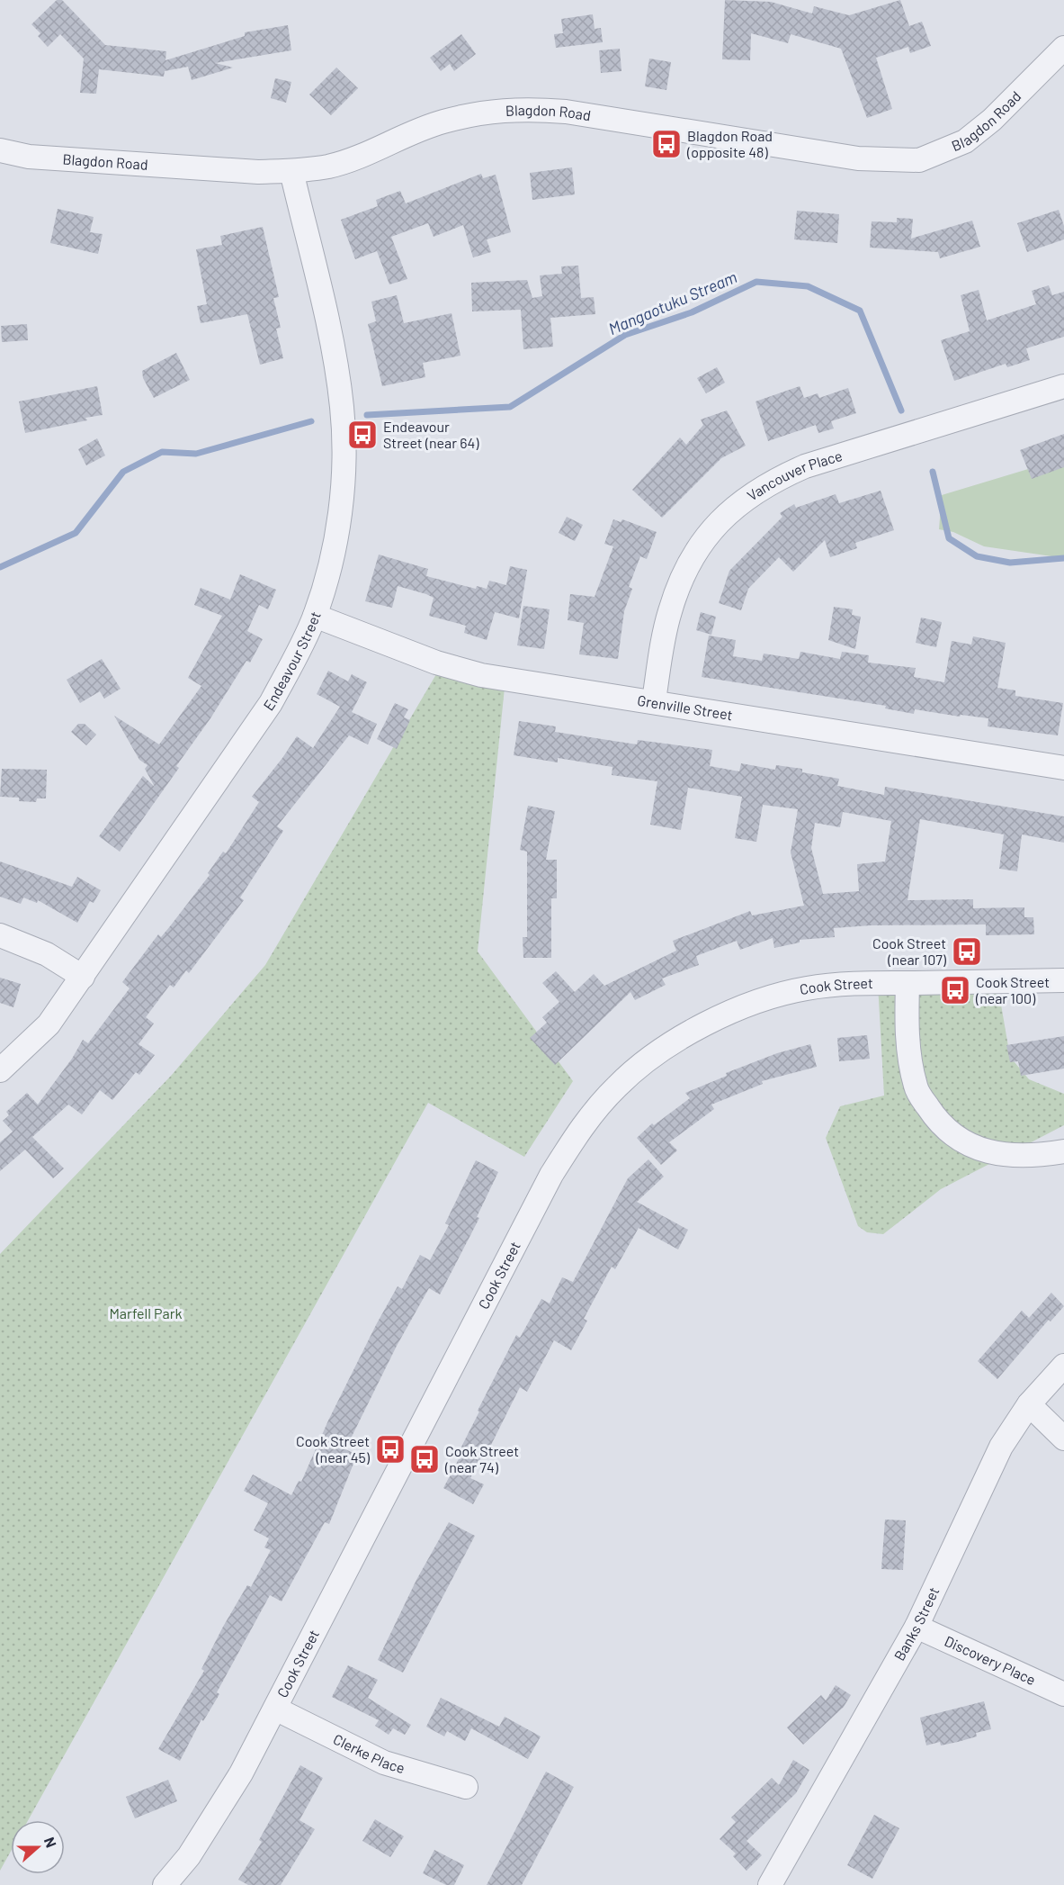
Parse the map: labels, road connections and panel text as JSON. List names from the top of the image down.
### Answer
{
  "streets": {
    "street": [
      "Blagdon Road",
      "Vancouver Place",
      "Endeavour Street",
      "Grenville Street",
      "Cook Street",
      "Banks Street",
      "Discovery Place",
      "Clerke Place"
    ]
  },
  "crossings": [
    ["Blagdon Road", "Endeavour Street"],
    ["Vancouver Place", "Grenville Street"],
    ["Endeavour Street", "Grenville Street"],
    ["Cook Street", "Clerke Place"],
    ["Banks Street", "Discovery Place"]
  ],
  "water": ["Mangaotuku Stream"],
  "parks": ["Marfell Park"],
  "places": {
    "bus stop": [
      "Blagdon Road (opposite 48)",
      "Endeavour Street (near 64)",
      "Cook Street (near 107)",
      "Cook Street (near 100)",
      "Cook Street (near 45)",
      "Cook Street (near 74)"
    ]
  },
  "north": "right"
}
